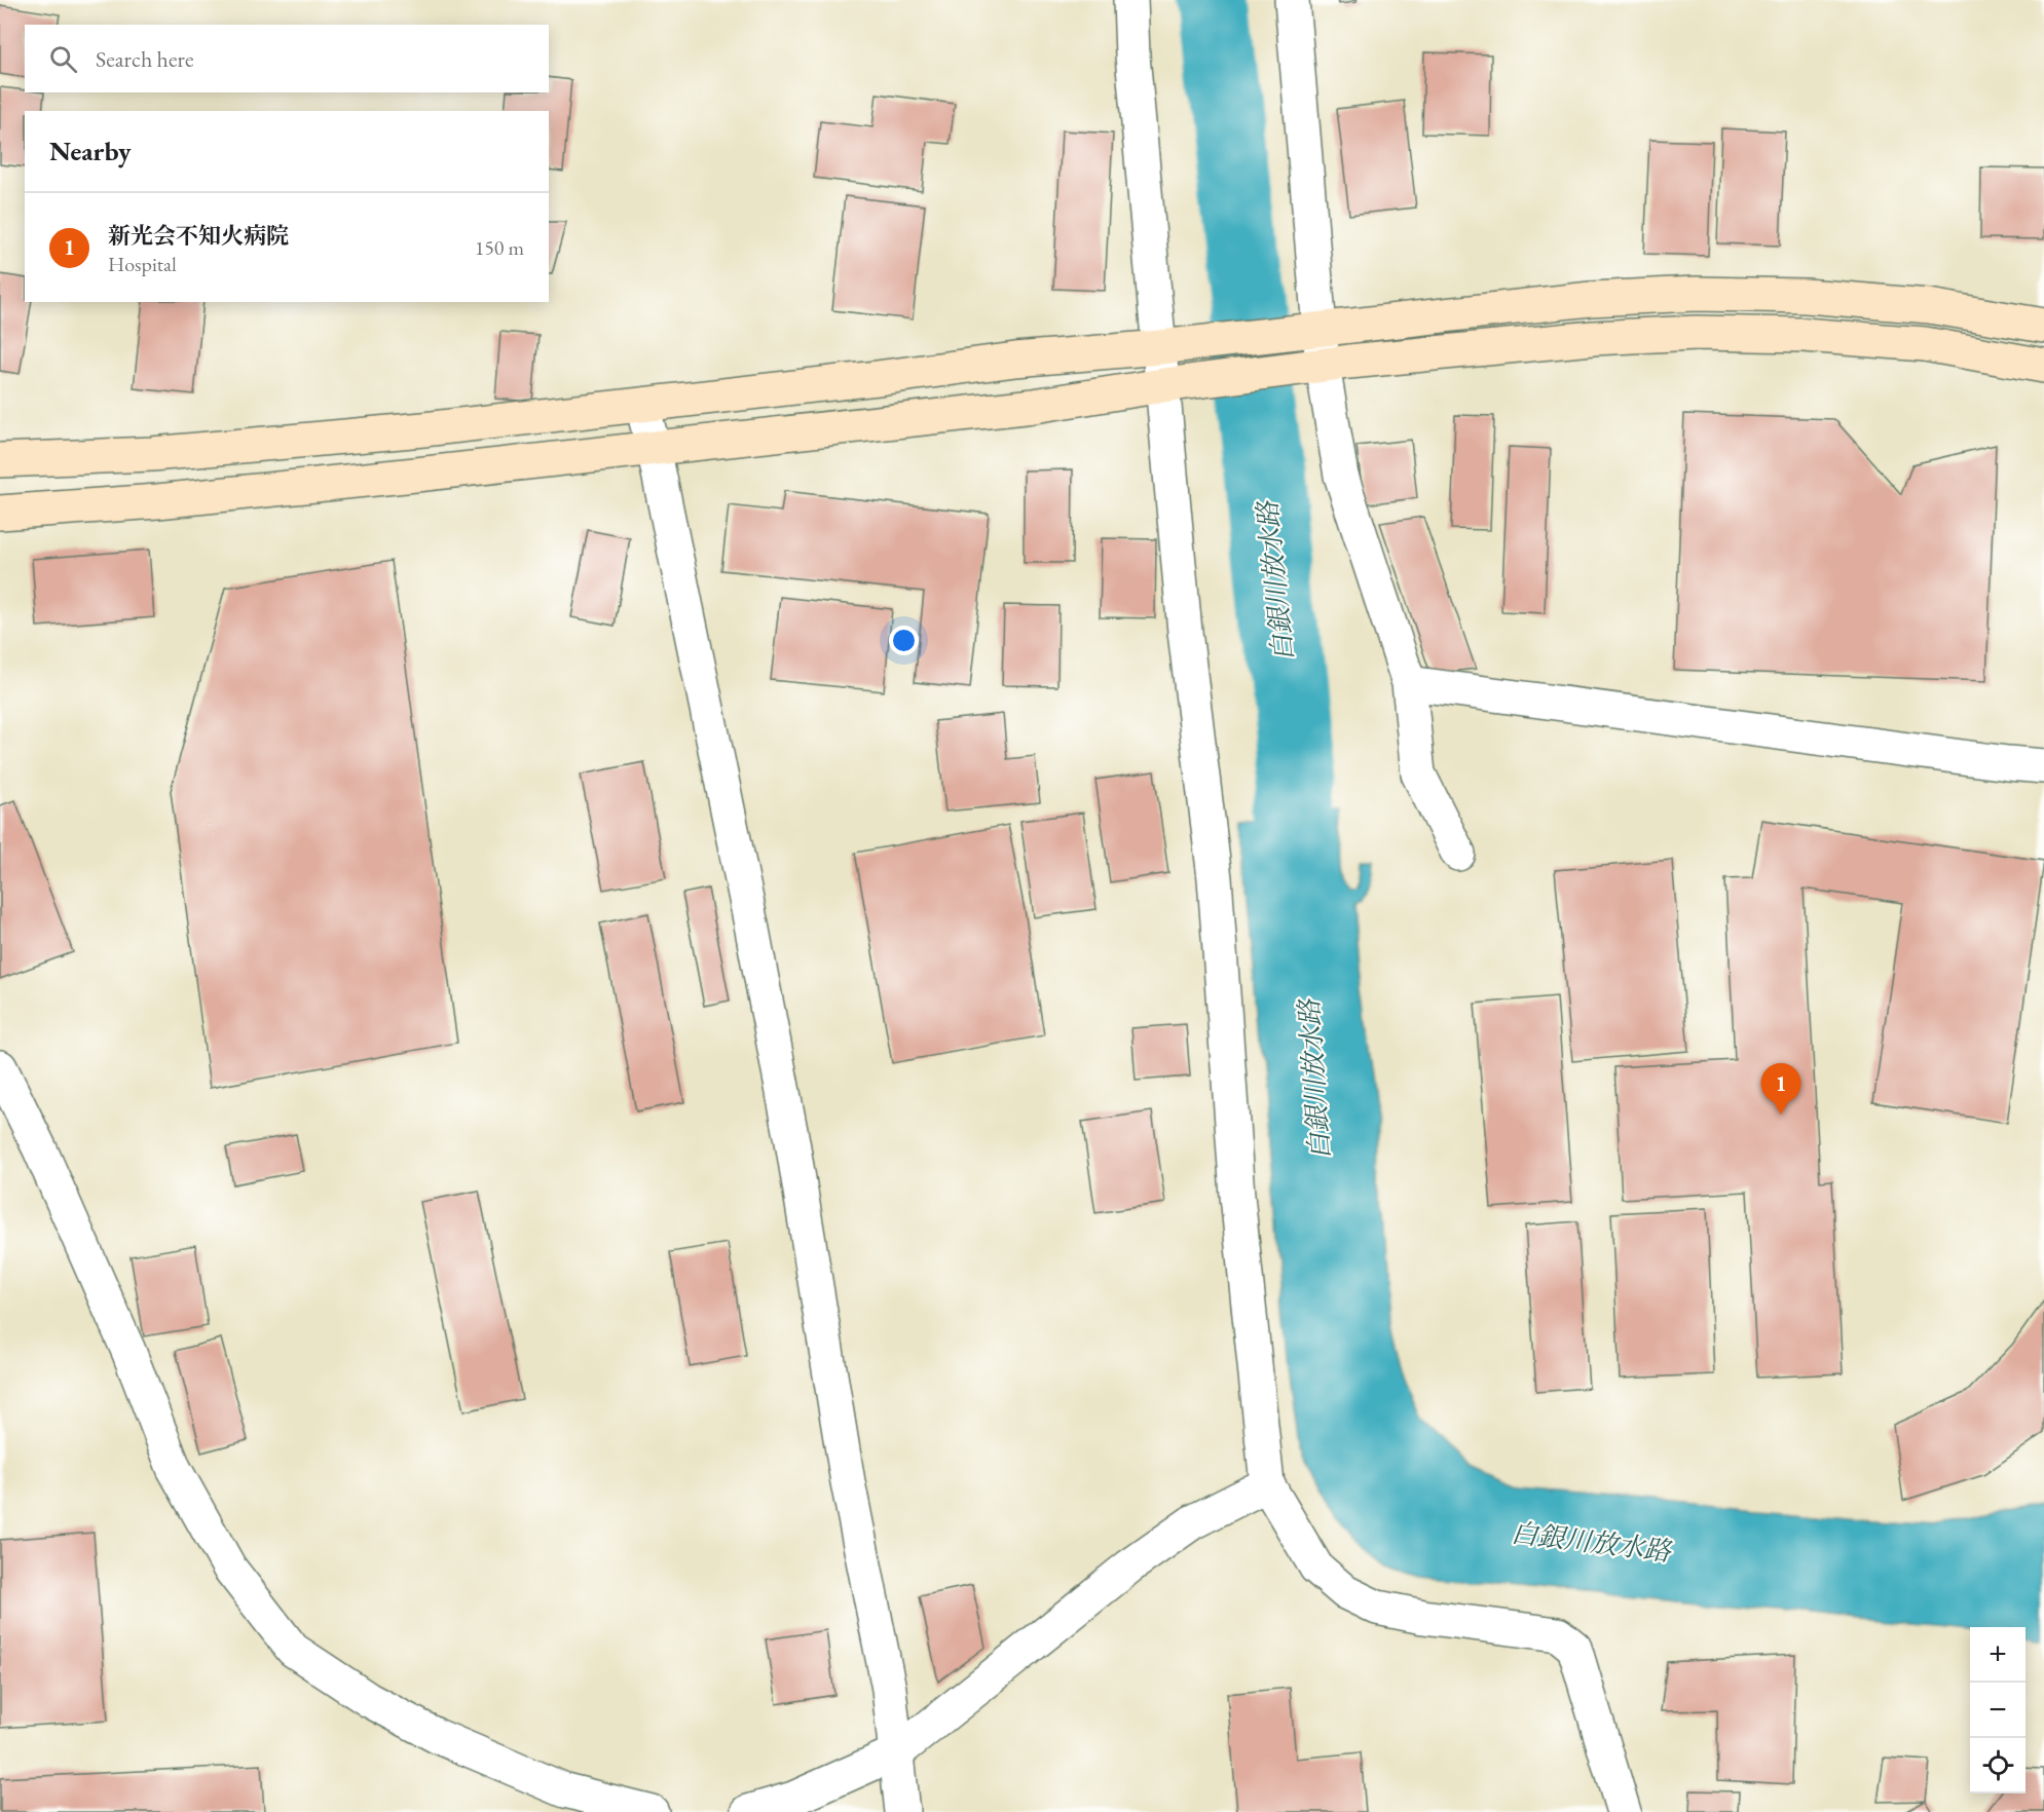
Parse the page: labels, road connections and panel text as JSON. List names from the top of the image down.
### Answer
{
  "water": ["白銀川放水路"],
  "page": {
    "search": "Search here",
    "heading": "Nearby",
    "list": [
      {
        "mark": "1",
        "name": "新光会不知火病院",
        "note": "Hospital",
        "value": "150 m"
      }
    ],
    "pins": "1",
    "map_buttons": ["+", "−"]
  }
}
